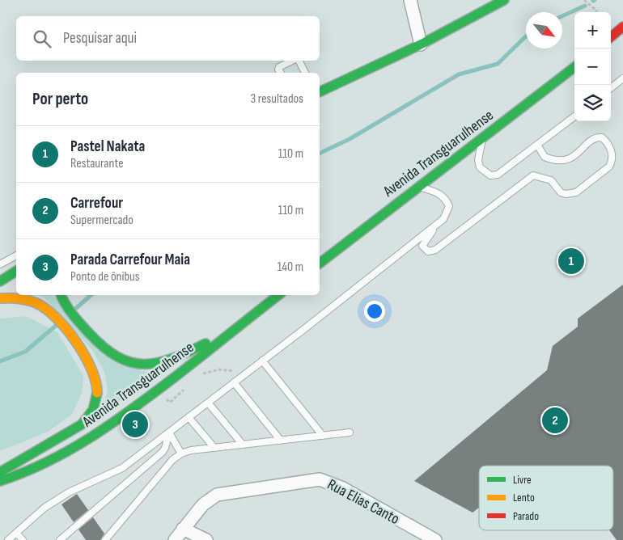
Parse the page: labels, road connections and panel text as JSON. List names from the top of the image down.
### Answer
{
  "streets": {
    "main road": ["Avenida Transguarulhense"],
    "street": ["Rua Elias Canto"]
  },
  "legend": ["Livre", "Lento", "Parado"],
  "north": "bottom right",
  "page": {
    "map_buttons": ["+", "−"],
    "search": "Pesquisar aqui",
    "heading": ["Por perto", "3 resultados"],
    "list": [
      {
        "mark": "1",
        "name": "Pastel Nakata",
        "note": "Restaurante",
        "value": "110 m"
      },
      {
        "mark": "2",
        "name": "Carrefour",
        "note": "Supermercado",
        "value": "110 m"
      },
      {
        "mark": "3",
        "name": "Parada Carrefour Maia",
        "note": "Ponto de ônibus",
        "value": "140 m"
      }
    ],
    "pins": ["1", "2", "3"]
  }
}
